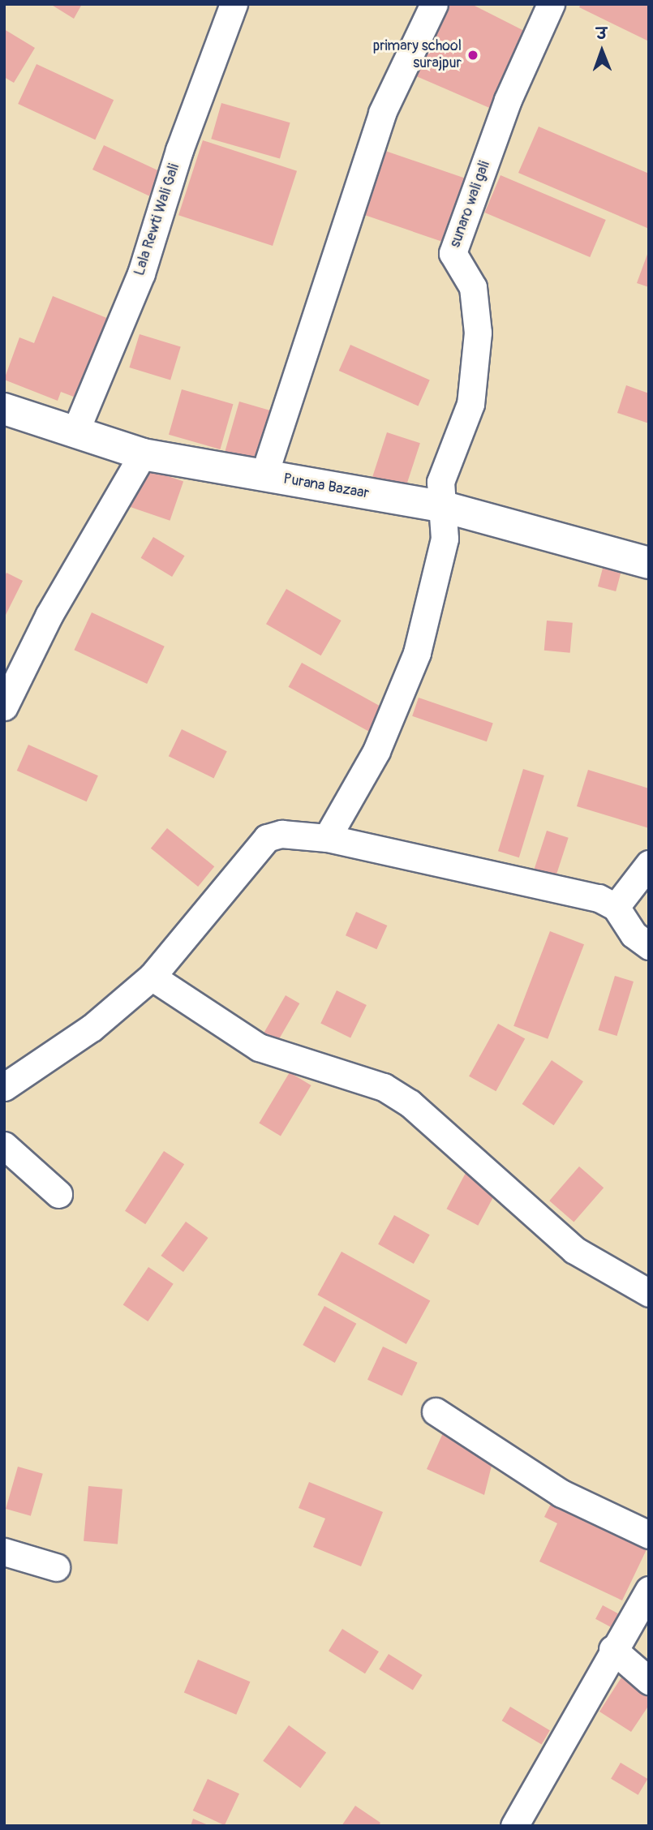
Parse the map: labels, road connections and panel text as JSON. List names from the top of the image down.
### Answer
{
  "streets": {
    "street": ["sunaro wali gali", "Lala Rewti Wali Gali", "Purana Bazaar"]
  },
  "crossings": [
    ["sunaro wali gali", "Purana Bazaar"],
    ["Lala Rewti Wali Gali", "Purana Bazaar"]
  ],
  "places": ["primary school surajpur"],
  "north": "top"
}
